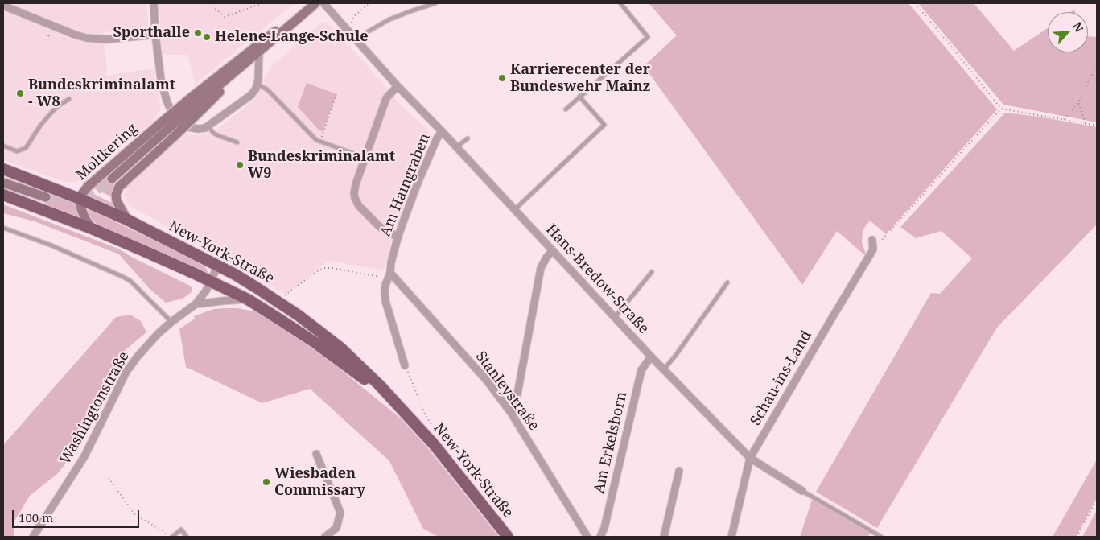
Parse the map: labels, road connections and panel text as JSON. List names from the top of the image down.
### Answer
{
  "streets": {
    "main road": ["New-York-Straße"],
    "street": [
      "Moltkering",
      "Am Haingraben",
      "Hans-Bredow-Straße",
      "Schau-ins-Land",
      "Stanleystraße",
      "Washingtonstraße",
      "Am Erkelsborn"
    ]
  },
  "crossings": [
    ["Moltkering", "New-York-Straße"],
    ["Am Haingraben", "Hans-Bredow-Straße"],
    ["Am Haingraben", "Stanleystraße"],
    ["New-York-Straße", "Washingtonstraße"],
    ["Hans-Bredow-Straße", "Schau-ins-Land"],
    ["Hans-Bredow-Straße", "Am Erkelsborn"]
  ],
  "places": [
    "Sporthalle",
    "Helene-Lange-Schule",
    "Karrierecenter der Bundeswehr Mainz",
    "Bundeskriminalamt - W8",
    "Bundeskriminalamt W9",
    "Wiesbaden Commissary"
  ],
  "scale_bar": "100 m",
  "north": "top right"
}
